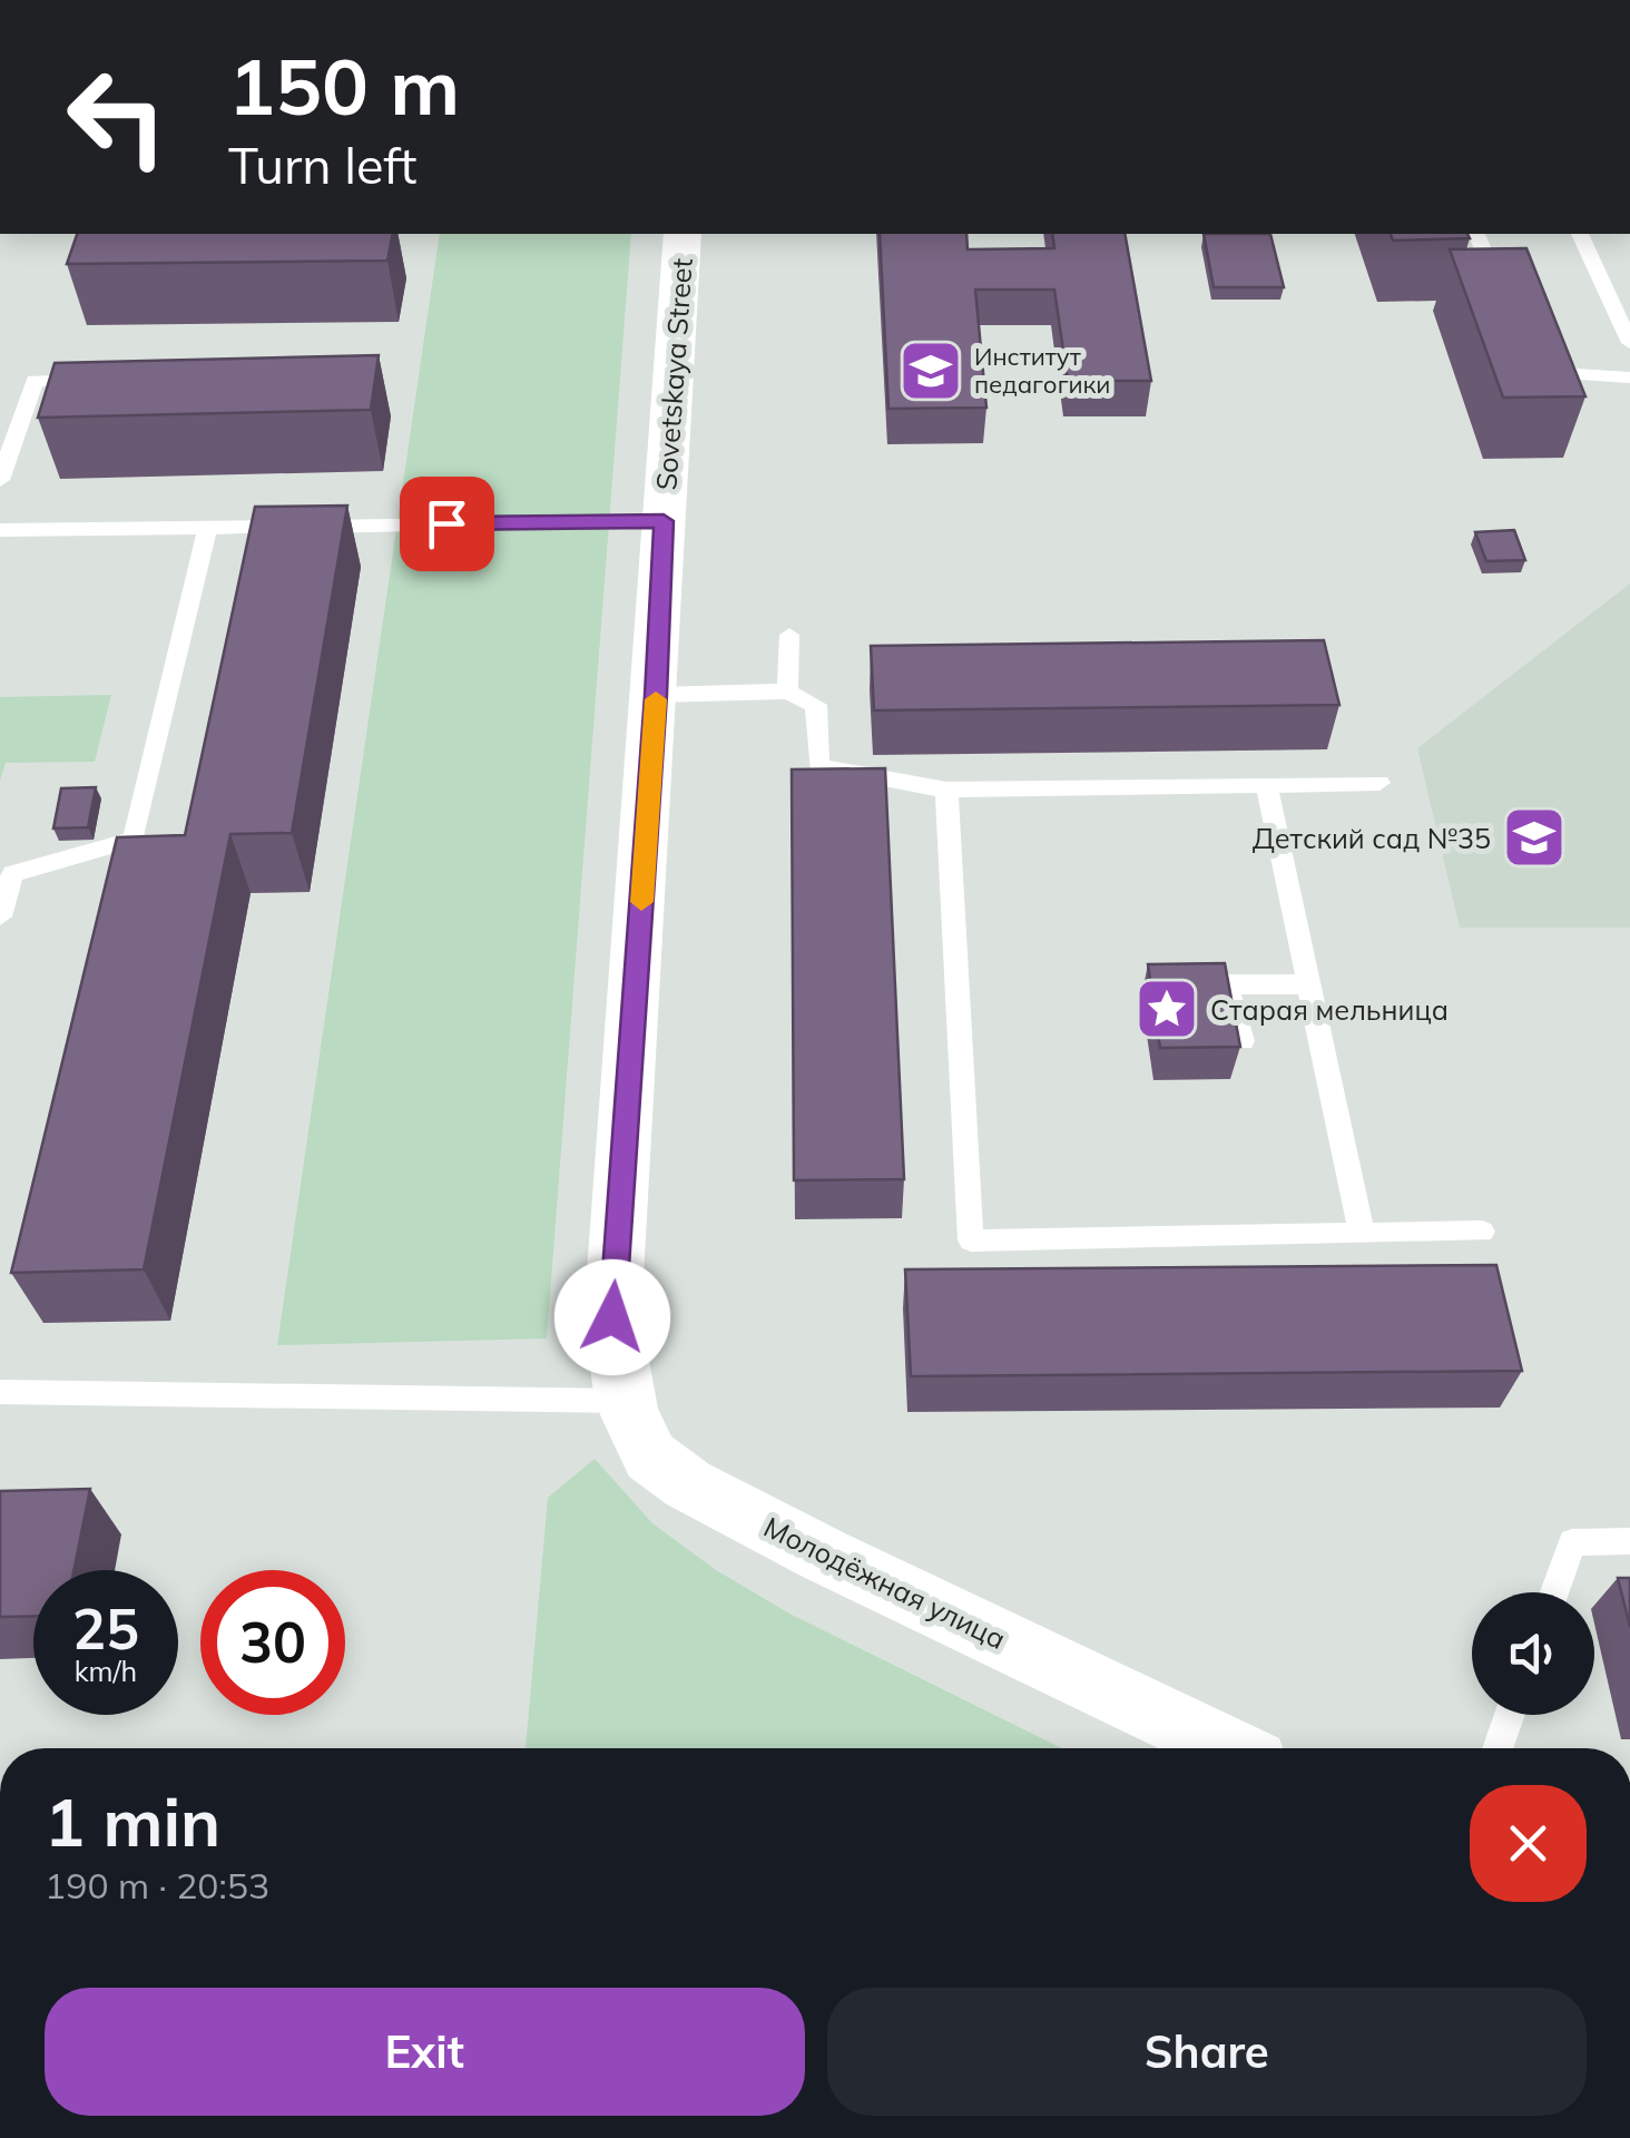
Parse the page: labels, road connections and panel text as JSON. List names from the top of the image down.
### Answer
{
  "streets": {
    "street": ["Sovetskaya Street", "Молодёжная улица"]
  },
  "crossings": [
    ["Sovetskaya Street", "Молодёжная улица"]
  ],
  "places": {
    "school or university": ["Институт педагогики", "Детский сад №35"],
    "place": ["Старая мельница"]
  },
  "page": {
    "turn": ["150 m", "Turn left"],
    "speed": "25 km/h",
    "limit": "30",
    "heading": ["1 min", "190 m · 20:53"],
    "buttons": ["Exit", "Share"]
  }
}
